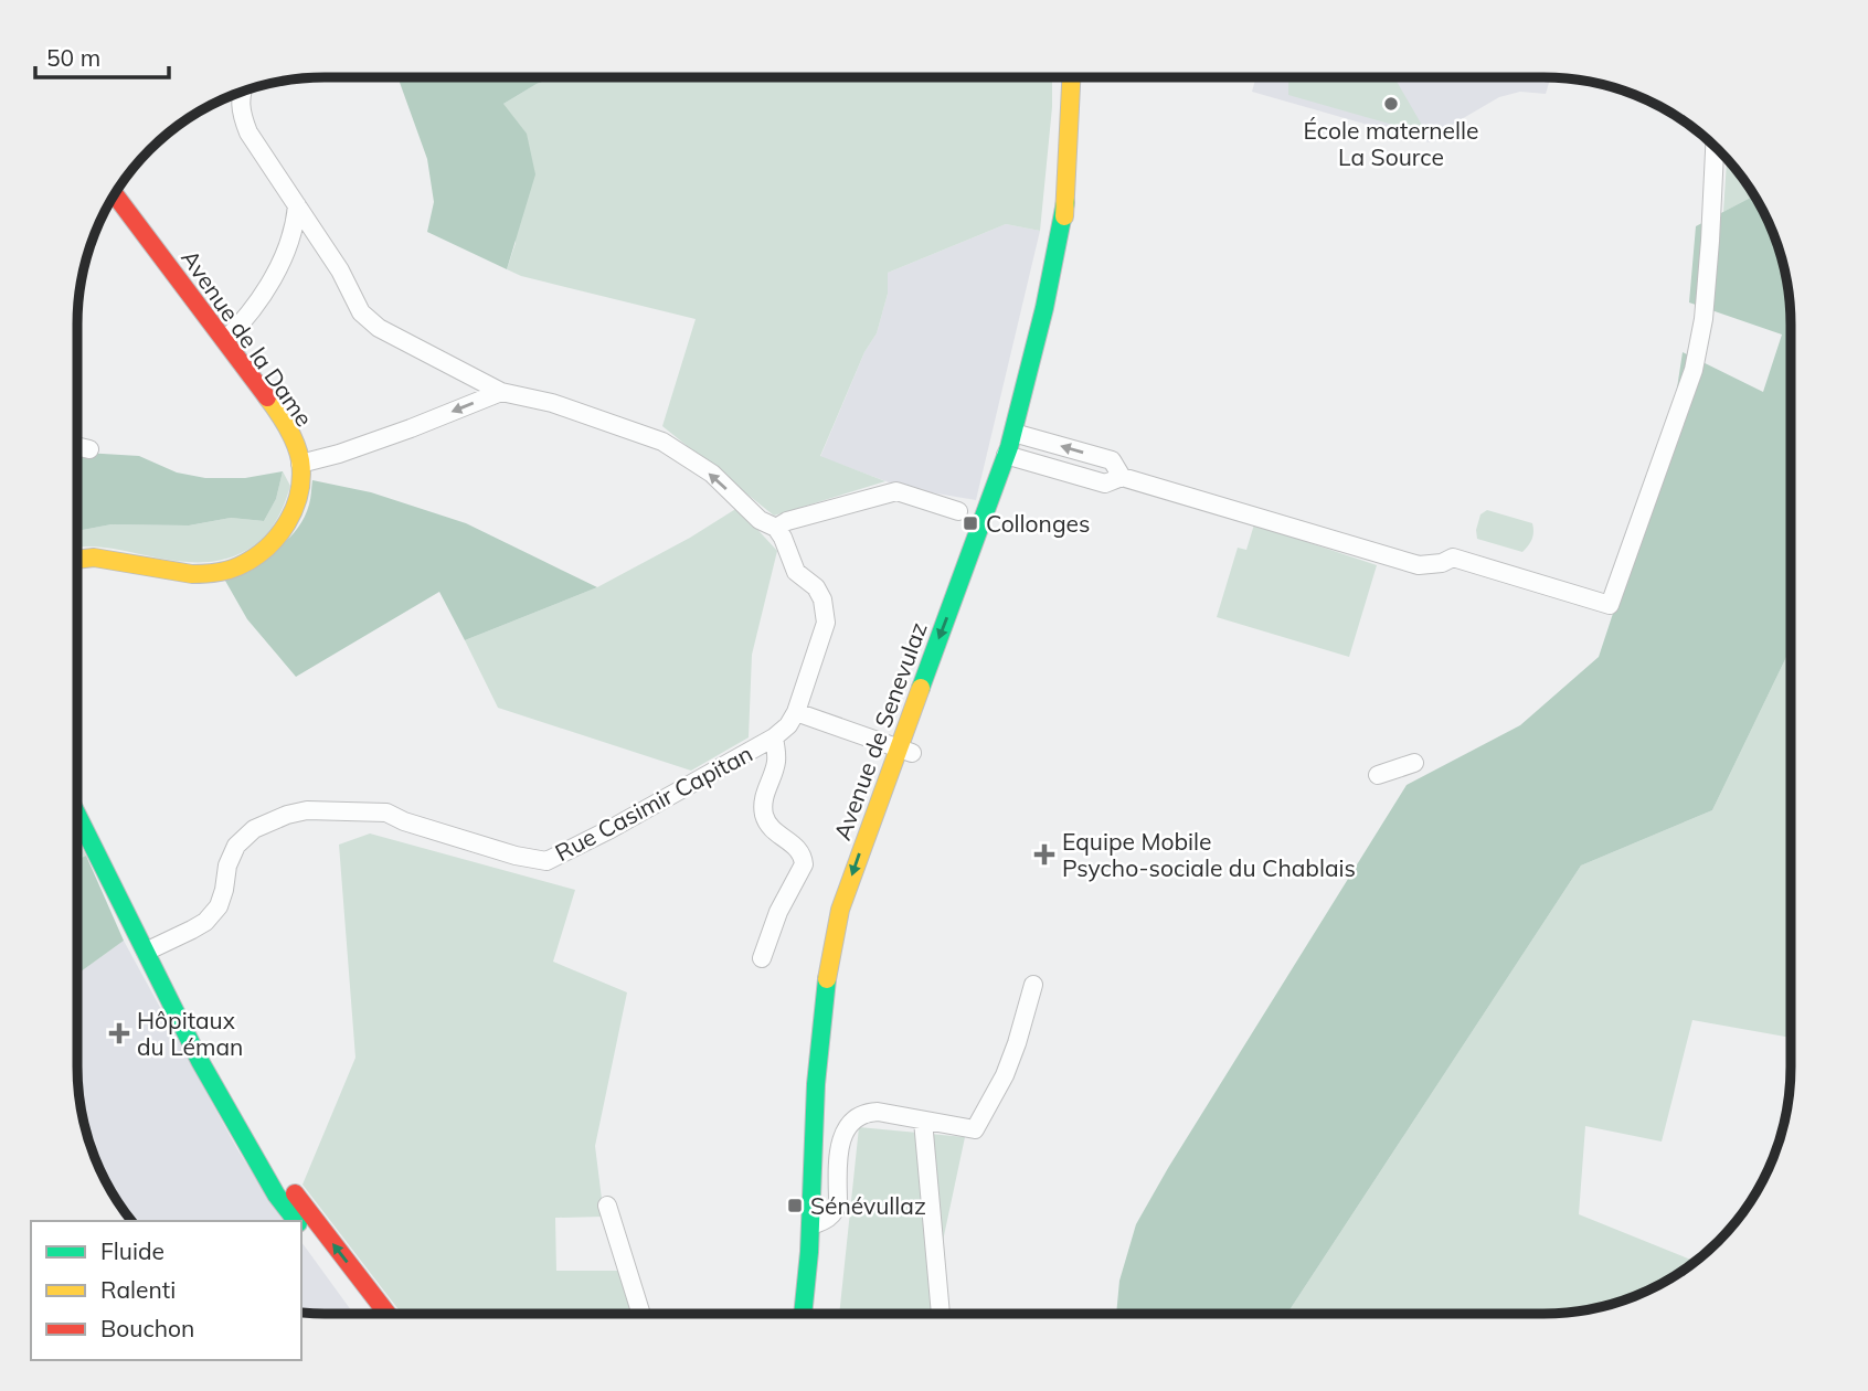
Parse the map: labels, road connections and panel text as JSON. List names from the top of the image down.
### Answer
{
  "streets": {
    "main road": ["Avenue de la Dame", "Avenue de Senevulaz"],
    "street": ["Rue Casimir Capitan"]
  },
  "places": {
    "other": ["École maternelle La Source"],
    "transit": ["Collonges", "Sénévullaz"],
    "health": ["Equipe Mobile Psycho-sociale du Chablais", "Hôpitaux du Léman"]
  },
  "legend": ["Fluide", "Ralenti", "Bouchon"],
  "scale_bar": "50 m"
}
